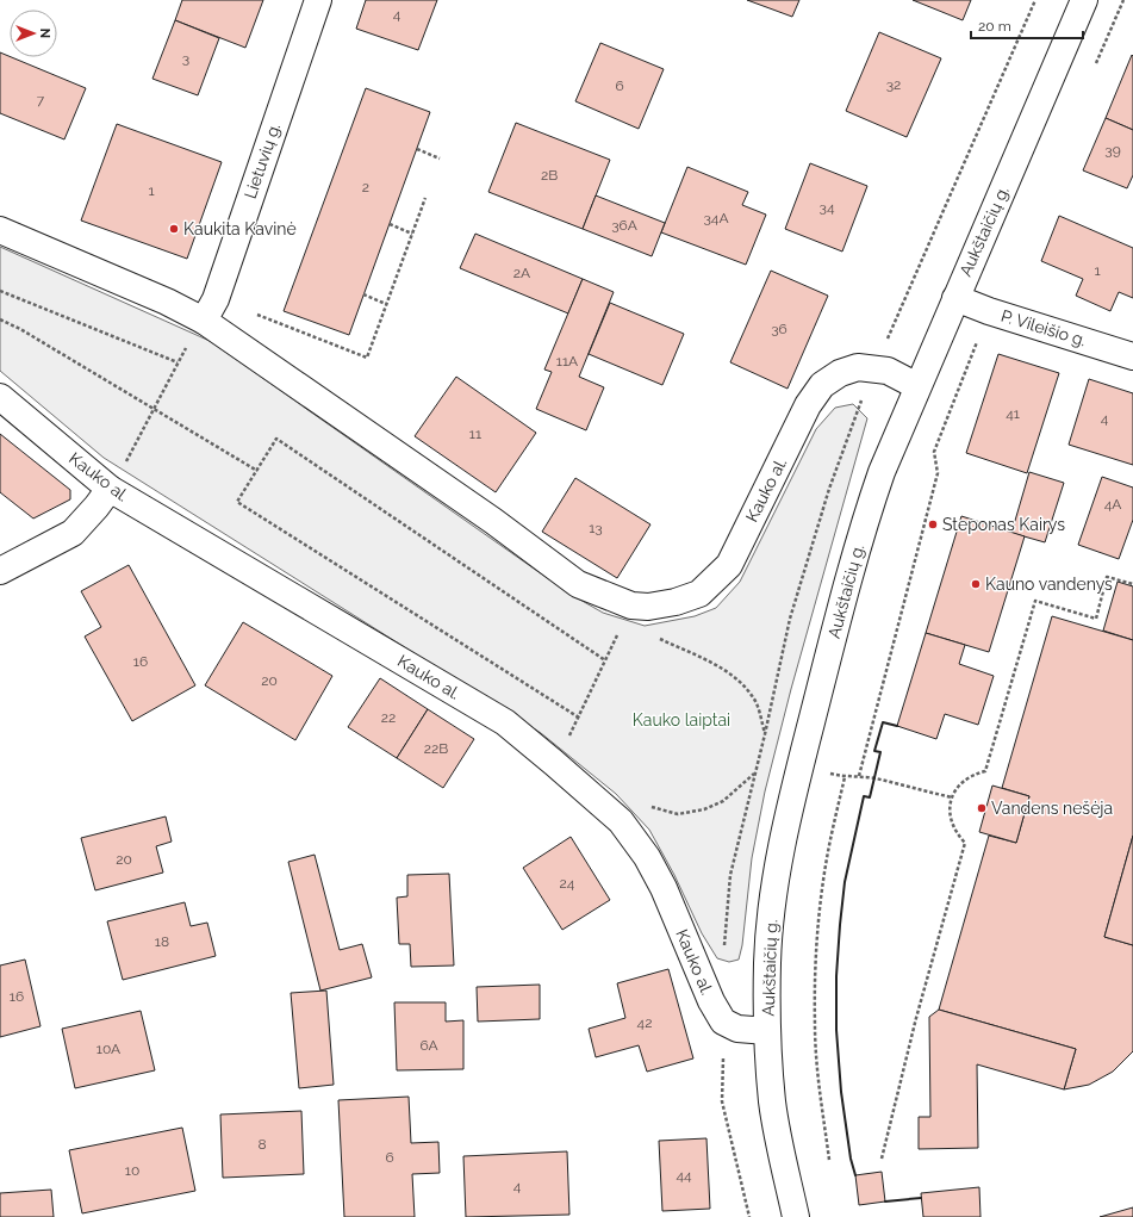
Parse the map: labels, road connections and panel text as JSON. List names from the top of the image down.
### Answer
{
  "streets": {
    "street": [
      "Lietuvių g.",
      "Aukštaičių g.",
      "P. Vileišio g.",
      "Kauko al."
    ]
  },
  "crossings": [
    ["Lietuvių g.", "Kauko al."],
    ["Aukštaičių g.", "P. Vileišio g."],
    ["Aukštaičių g.", "Kauko al."]
  ],
  "parks": ["Kauko laiptai"],
  "places": [
    "Kaukita Kavinė",
    "Steponas Kairys",
    "Kauno vandenys",
    "Vandens nešėja"
  ],
  "house_numbers": [
    "4",
    "3",
    "32",
    "6",
    "7",
    "39",
    "2B",
    "2",
    "1",
    "34",
    "34A",
    "36A",
    "1",
    "2A",
    "36",
    "11A",
    "41",
    "4",
    "11",
    "4A",
    "13",
    "16",
    "20",
    "22",
    "22B",
    "20",
    "24",
    "18",
    "16",
    "42",
    "6A",
    "10A",
    "8",
    "6",
    "10",
    "44",
    "4"
  ],
  "scale_bar": "20 m",
  "north": "right"
}
